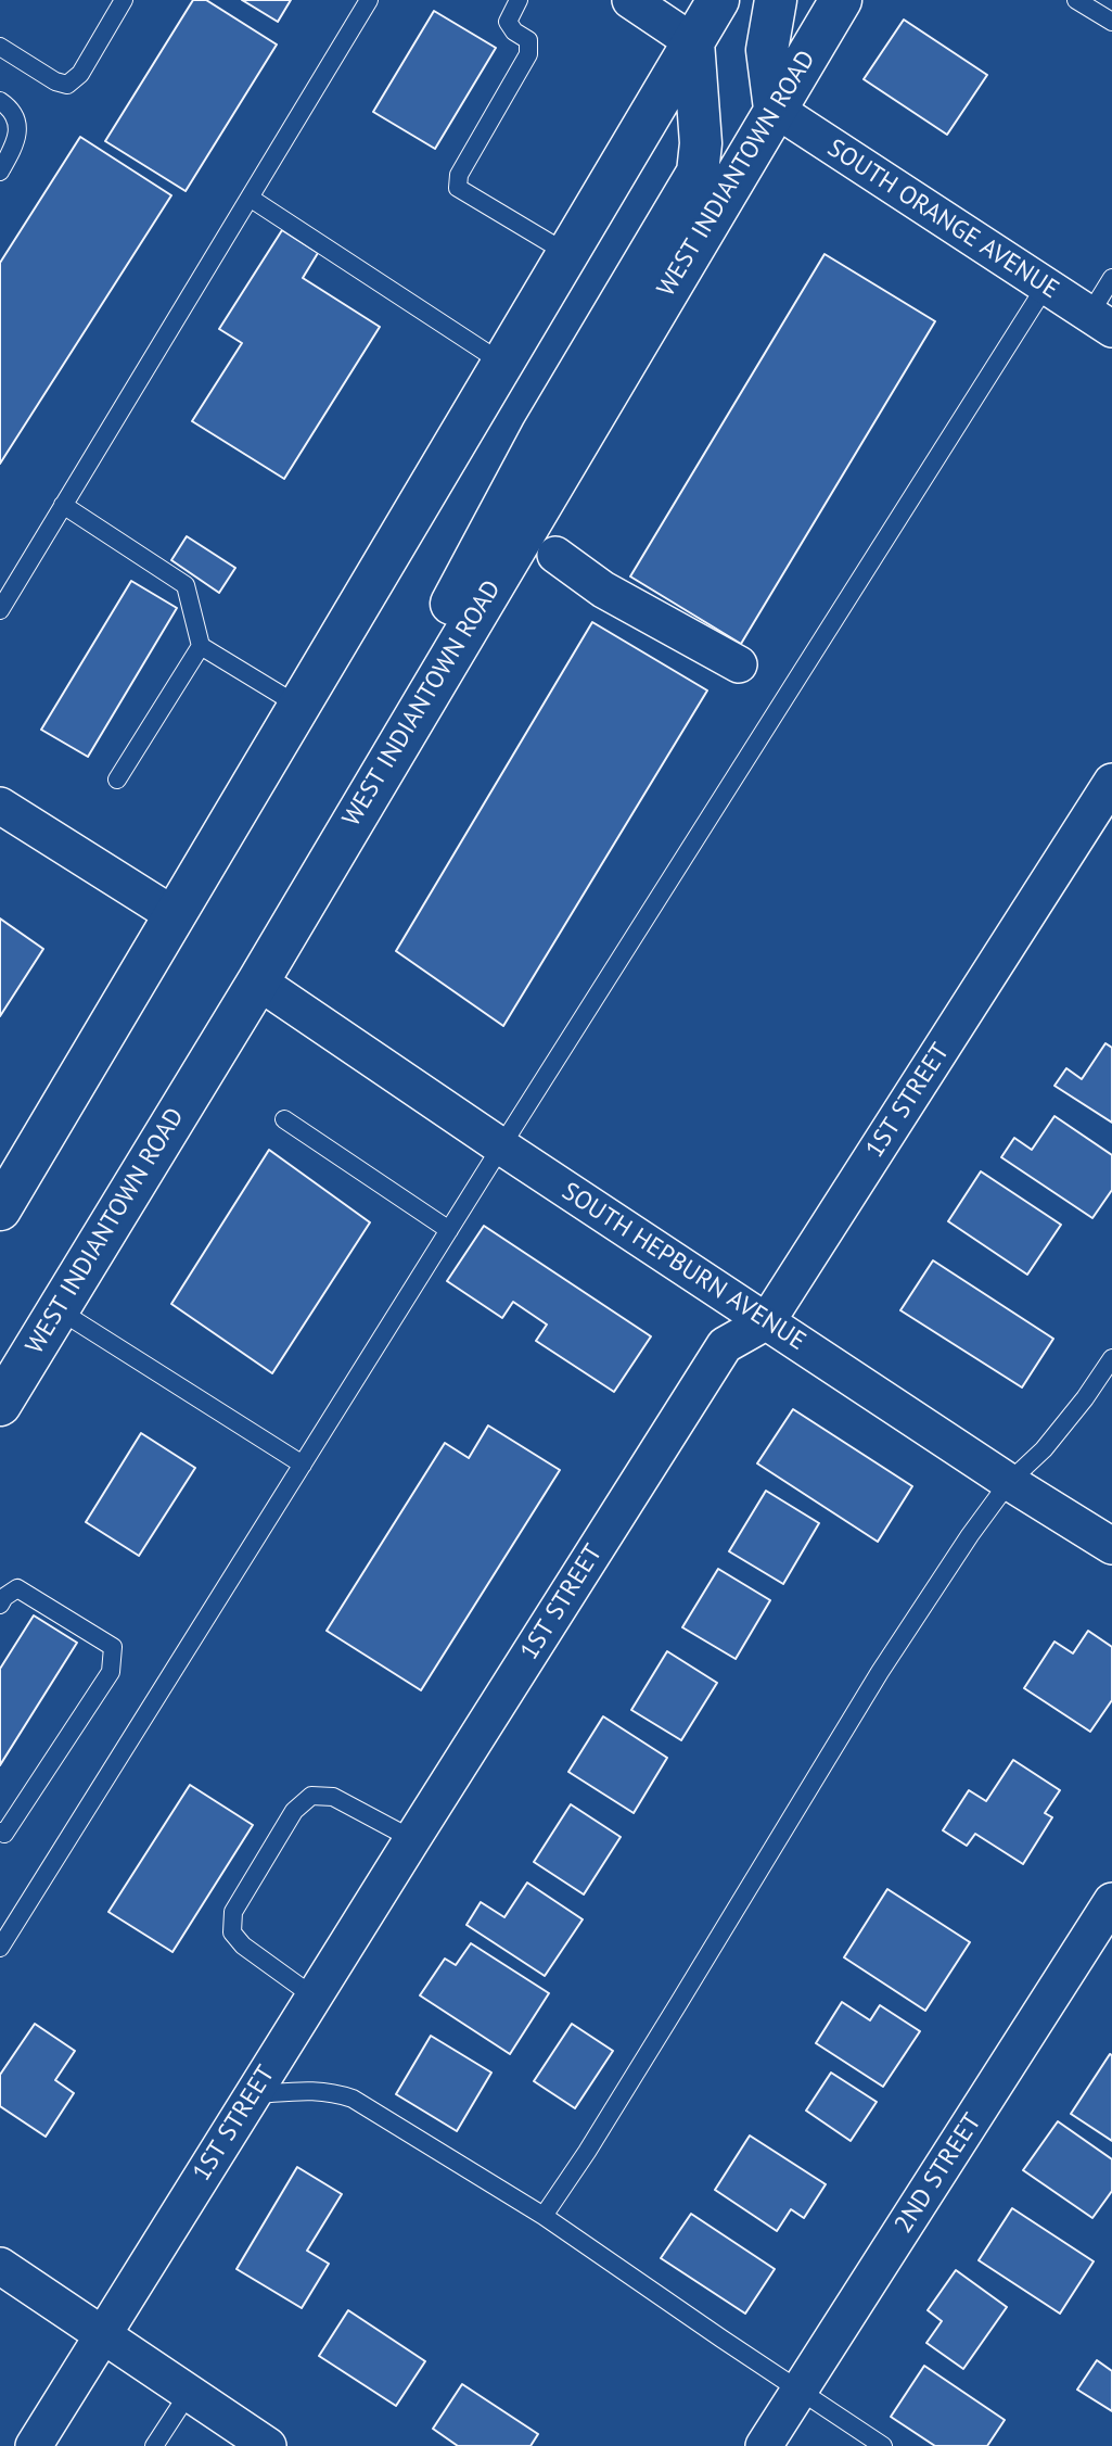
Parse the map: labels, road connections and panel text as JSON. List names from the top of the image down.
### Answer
{
  "streets": {
    "main road": ["WEST INDIANTOWN ROAD"],
    "street": [
      "SOUTH ORANGE AVENUE",
      "1ST STREET",
      "SOUTH HEPBURN AVENUE",
      "2ND STREET"
    ]
  },
  "crossings": [
    ["WEST INDIANTOWN ROAD", "SOUTH ORANGE AVENUE"],
    ["WEST INDIANTOWN ROAD", "SOUTH HEPBURN AVENUE"],
    ["1ST STREET", "SOUTH HEPBURN AVENUE"]
  ]
}
